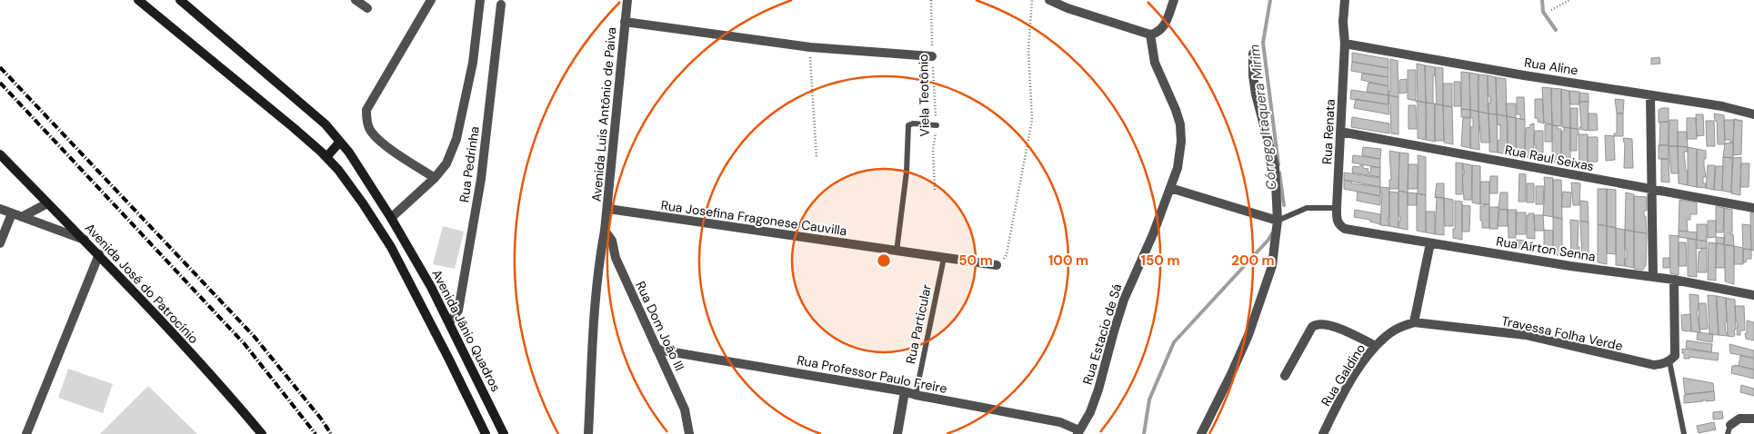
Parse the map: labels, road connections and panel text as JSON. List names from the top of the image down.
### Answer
{
  "streets": {
    "main road": ["Avenida José do Patrocínio", "Avenida Jânio Quadros"],
    "street": [
      "Rua Aline",
      "Avenida Luis Antônio de Paiva",
      "Rua Renata",
      "Rua Raul Seixas",
      "Rua Pedrinha",
      "Rua Josefina Fragonese Cauvilla",
      "Rua Aírton Senna",
      "Rua Dom João III",
      "Travessa Folha Verde",
      "Rua Estacio de Sá",
      "Rua Professor Paulo Freire",
      "Rua Galdino"
    ],
    "lane": ["Rua Particular"],
    "path": ["Viela Teotônio"]
  },
  "crossings": [
    ["Rua Aline", "Rua Renata"],
    ["Avenida Luis Antônio de Paiva", "Rua Josefina Fragonese Cauvilla"],
    ["Avenida Luis Antônio de Paiva", "Rua Dom João III"],
    ["Rua Renata", "Rua Raul Seixas"],
    ["Rua Renata", "Rua Aírton Senna"],
    ["Rua Pedrinha", "Avenida Jânio Quadros"],
    ["Rua Josefina Fragonese Cauvilla", "Rua Particular"],
    ["Rua Particular", "Rua Professor Paulo Freire"],
    ["Rua Dom João III", "Rua Professor Paulo Freire"],
    ["Travessa Folha Verde", "Rua Galdino"],
    ["Rua Estacio de Sá", "Rua Professor Paulo Freire"]
  ],
  "water": ["Córrego Itaquera Mirim"],
  "rings": [
    "50 m",
    "100 m",
    "150 m",
    "200 m"
  ]
}
